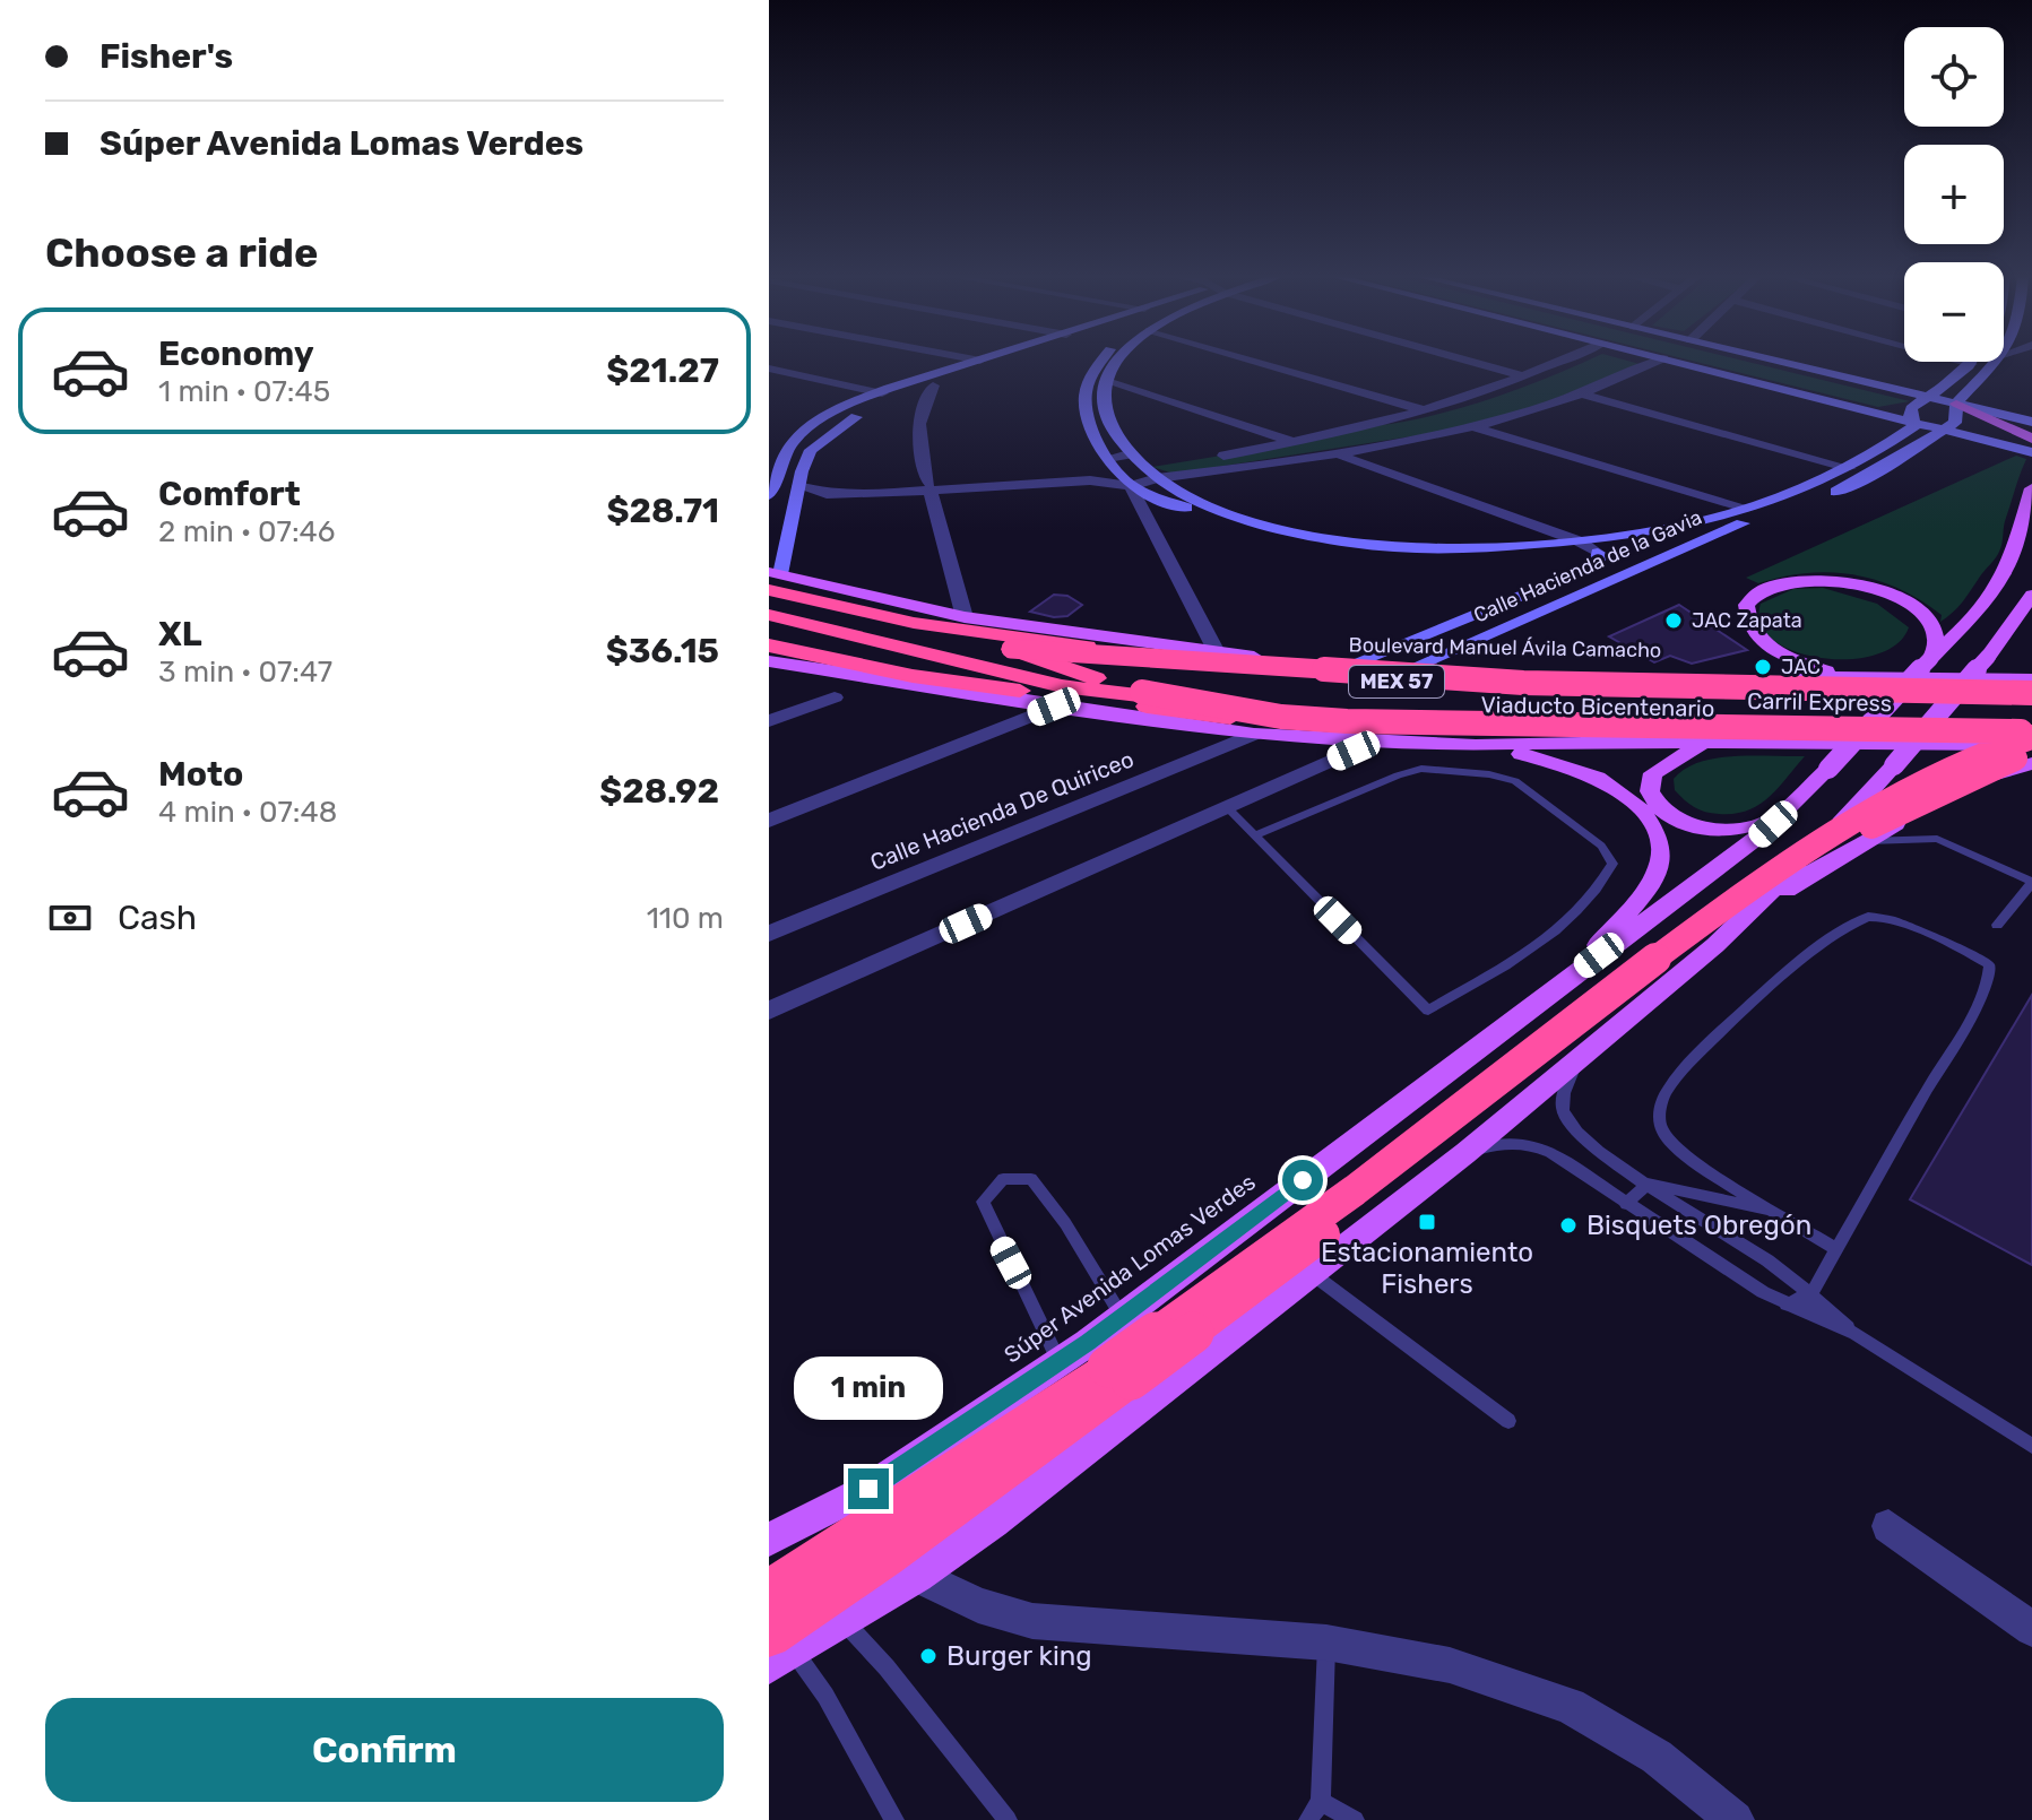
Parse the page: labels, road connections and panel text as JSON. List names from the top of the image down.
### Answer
{
  "streets": {
    "highway": ["Boulevard Manuel Ávila Camacho", "MEX 57", "Viaducto Bicentenario"],
    "main road": ["Calle Hacienda de la Gavia", "Súper Avenida Lomas Verdes"],
    "street": ["Calle Hacienda De Quiriceo"]
  },
  "crossings": [
    ["Calle Hacienda de la Gavia", "Boulevard Manuel Ávila Camacho"],
    ["MEX 57", "Viaducto Bicentenario"]
  ],
  "places": {
    "other": [
      "JAC Zapata",
      "JAC",
      "Bisquets Obregón",
      "Burger king"
    ],
    "transit": ["Estacionamiento Fishers"]
  },
  "page": {
    "banner": ["Fisher's", "Súper Avenida Lomas Verdes"],
    "map_buttons": ["+", "−"],
    "heading": "Choose a ride",
    "list": [
      {
        "name": "Economy",
        "note": "1 min · 07:45",
        "value": "$21.27"
      },
      {
        "name": "Comfort",
        "note": "2 min · 07:46",
        "value": "$28.71"
      },
      {
        "name": "XL",
        "note": "3 min · 07:47",
        "value": "$36.15"
      },
      {
        "name": "Moto",
        "note": "4 min · 07:48",
        "value": "$28.92"
      }
    ],
    "pay": ["Cash", "110 m"],
    "bubble": "1 min",
    "buttons": "Confirm"
  }
}
